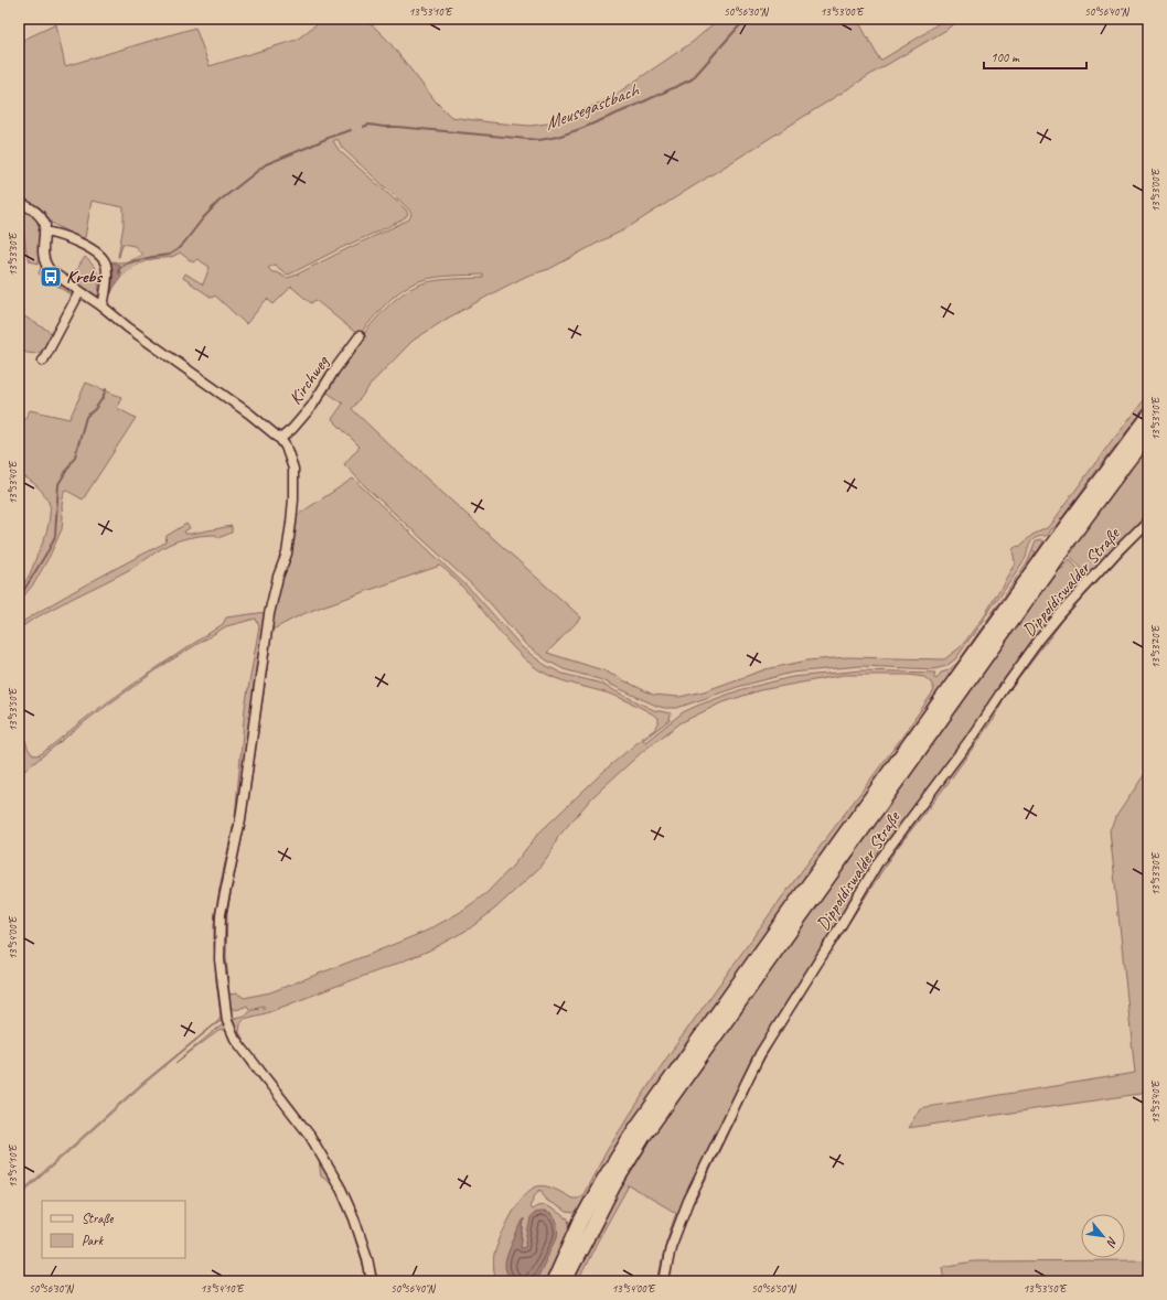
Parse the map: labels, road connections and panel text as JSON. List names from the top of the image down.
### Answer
{
  "streets": {
    "street": ["Kirchweg", "Dippoldiswalder Straße"]
  },
  "water": ["Meusegastbach"],
  "places": {
    "bus stop": ["Krebs"]
  },
  "legend": ["Straße", "Park"],
  "scale_bar": "100 m",
  "north": "bottom right",
  "coordinates": [
    "13°53'10\"E",
    "50°56'30\"N",
    "13°53'00\"E",
    "50°56'40\"N",
    "13°53'30\"E",
    "13°53'40\"E",
    "13°53'20\"E",
    "13°53'50\"E",
    "13°54'00\"E",
    "13°54'10\"E",
    "50°56'50\"N"
  ]
}
